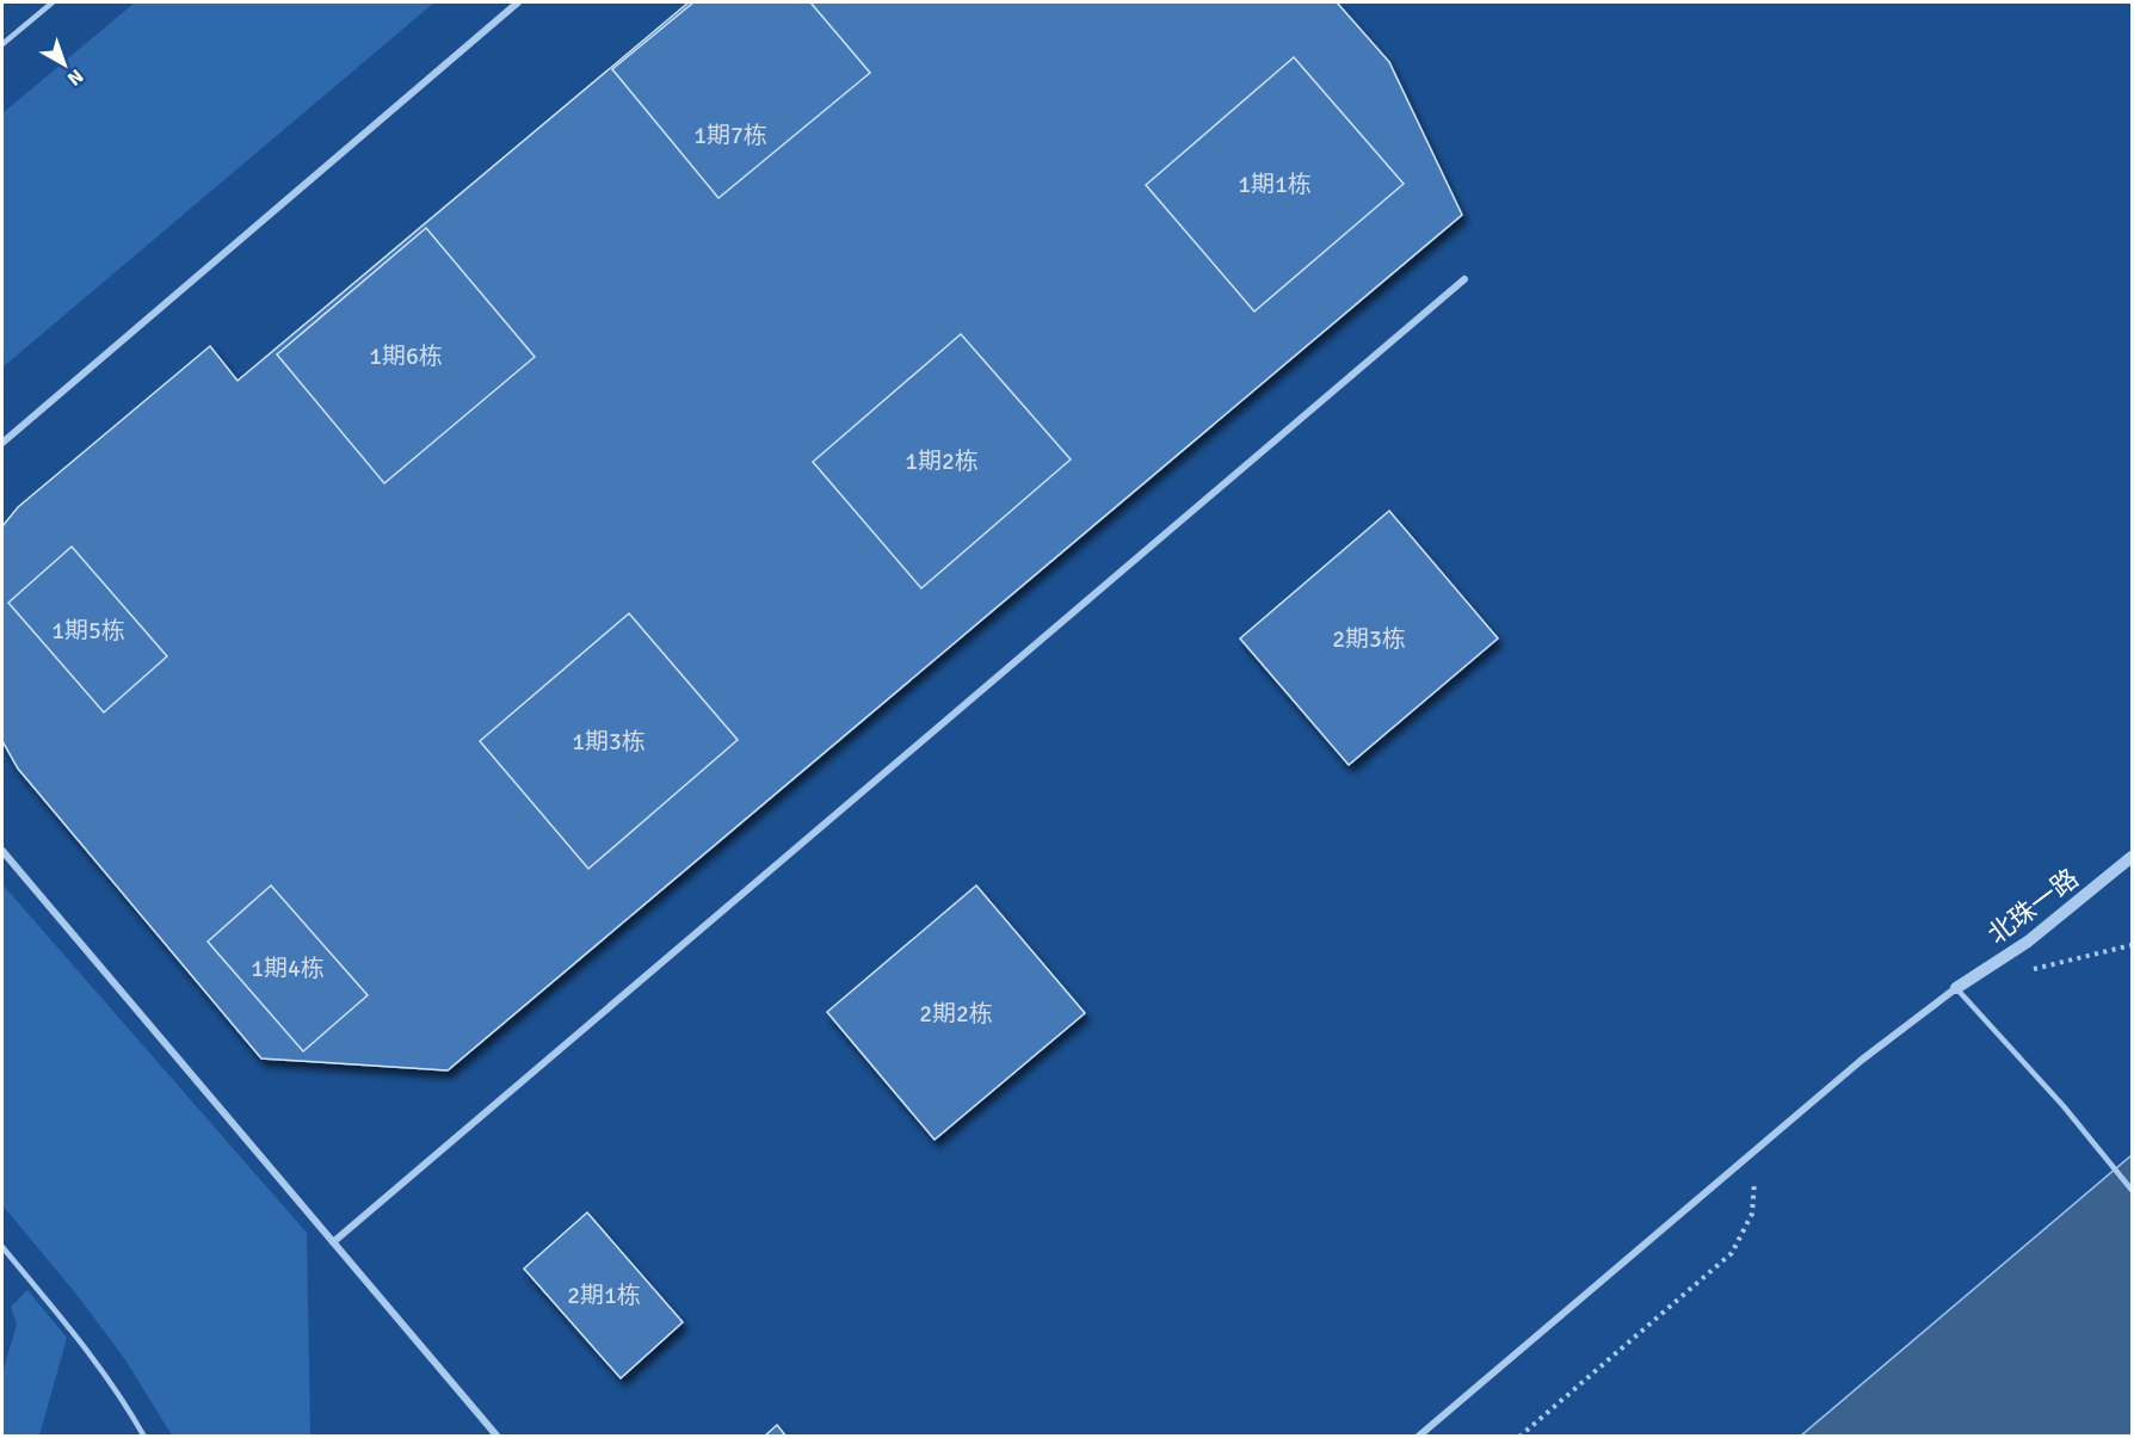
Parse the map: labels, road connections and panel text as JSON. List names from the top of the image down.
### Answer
{
  "streets": {
    "street": ["北珠一路"]
  },
  "house_numbers": [
    "1期7栋",
    "1期1栋",
    "1期6栋",
    "1期2栋",
    "1期5栋",
    "2期3栋",
    "1期3栋",
    "1期4栋",
    "2期2栋",
    "2期1栋"
  ],
  "north": "bottom right"
}
